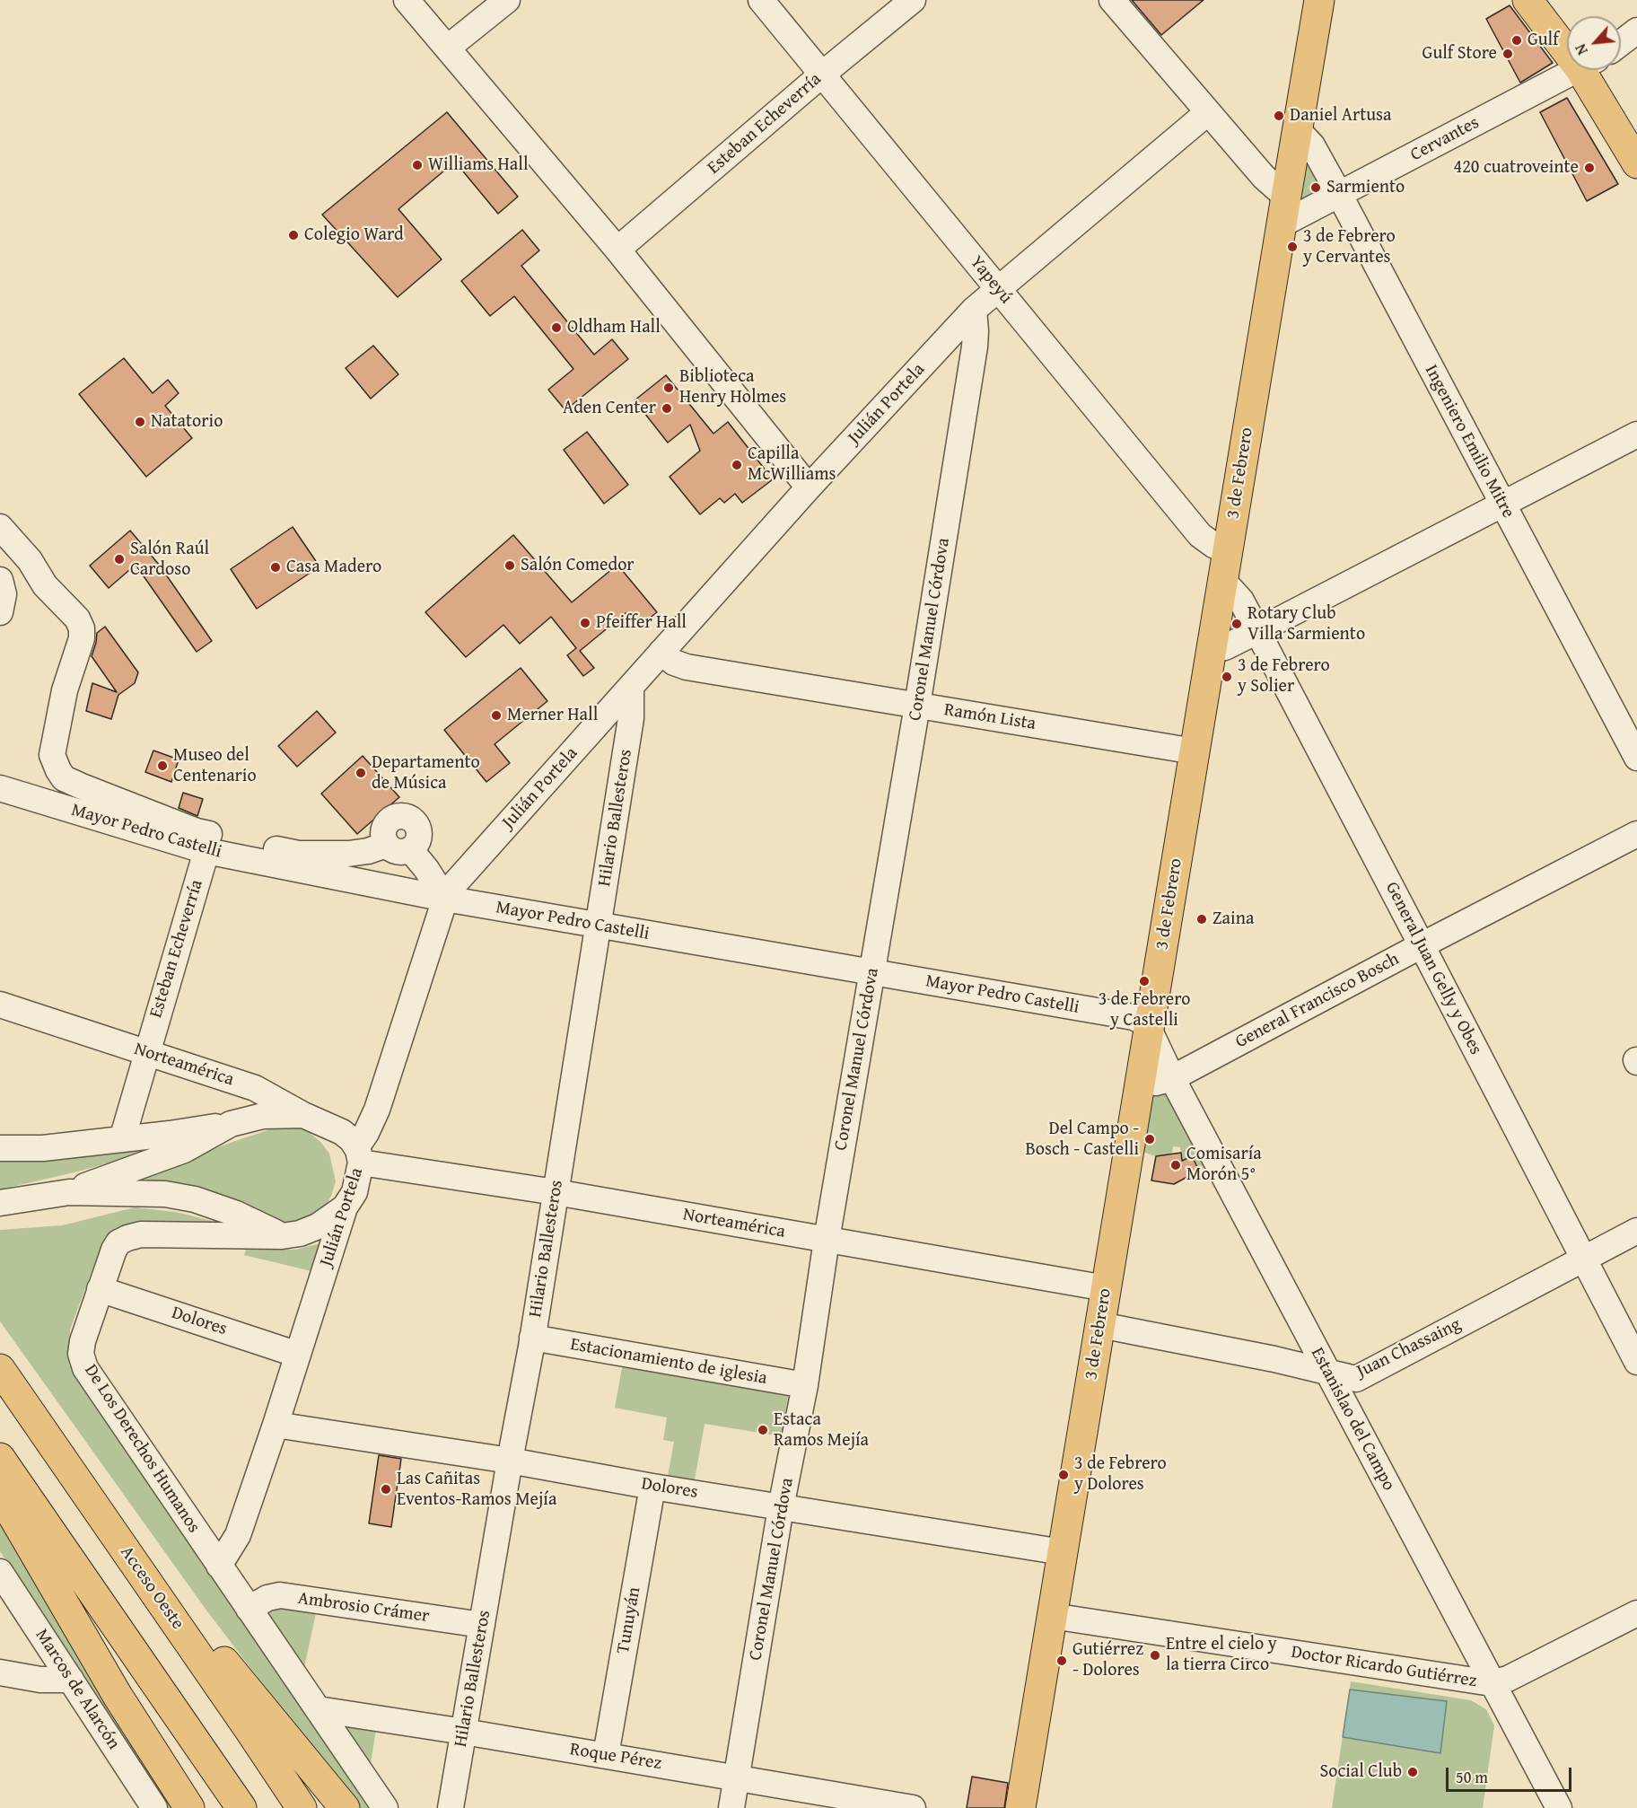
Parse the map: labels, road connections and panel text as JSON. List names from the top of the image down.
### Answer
{
  "streets": {
    "main road": ["3 de Febrero", "Acceso Oeste"],
    "street": [
      "Esteban Echeverría",
      "Cervantes",
      "Yapeyú",
      "Julián Portela",
      "Ingeniero Emilio Mitre",
      "Coronel Manuel Córdova",
      "Ramón Lista",
      "Hilario Ballesteros",
      "Mayor Pedro Castelli",
      "General Juan Gelly y Obes",
      "General Francisco Bosch",
      "Norteamérica",
      "Dolores",
      "Juan Chassaing",
      "Estacionamiento de iglesia",
      "Estanislao del Campo",
      "De Los Derechos Humanos",
      "Ambrosio Crámer",
      "Tunuyán",
      "Doctor Ricardo Gutiérrez",
      "Marcos de Alarcón",
      "Roque Pérez"
    ]
  },
  "crossings": [
    ["Esteban Echeverría", "Yapeyú"],
    ["Esteban Echeverría", "Mayor Pedro Castelli"],
    ["Esteban Echeverría", "Norteamérica"],
    ["Cervantes", "Ingeniero Emilio Mitre"],
    ["Cervantes", "3 de Febrero"],
    ["Yapeyú", "Julián Portela"],
    ["Yapeyú", "3 de Febrero"],
    ["Julián Portela", "Coronel Manuel Córdova"],
    ["Julián Portela", "Ramón Lista"],
    ["Julián Portela", "Hilario Ballesteros"],
    ["Julián Portela", "Mayor Pedro Castelli"],
    ["Julián Portela", "Norteamérica"],
    ["Julián Portela", "Dolores"],
    ["Julián Portela", "De Los Derechos Humanos"],
    ["Ingeniero Emilio Mitre", "3 de Febrero"],
    ["3 de Febrero", "Ramón Lista"],
    ["3 de Febrero", "Mayor Pedro Castelli"],
    ["3 de Febrero", "General Juan Gelly y Obes"],
    ["3 de Febrero", "General Francisco Bosch"],
    ["3 de Febrero", "Norteamérica"],
    ["3 de Febrero", "Dolores"],
    ["3 de Febrero", "Juan Chassaing"],
    ["3 de Febrero", "Estanislao del Campo"],
    ["3 de Febrero", "Doctor Ricardo Gutiérrez"],
    ["Coronel Manuel Córdova", "Ramón Lista"],
    ["Coronel Manuel Córdova", "Mayor Pedro Castelli"],
    ["Coronel Manuel Córdova", "Norteamérica"],
    ["Coronel Manuel Córdova", "Dolores"],
    ["Coronel Manuel Córdova", "Estacionamiento de iglesia"],
    ["Coronel Manuel Córdova", "Roque Pérez"],
    ["Hilario Ballesteros", "Mayor Pedro Castelli"],
    ["Hilario Ballesteros", "Norteamérica"],
    ["Hilario Ballesteros", "Dolores"],
    ["Hilario Ballesteros", "Estacionamiento de iglesia"],
    ["Hilario Ballesteros", "Ambrosio Crámer"],
    ["Hilario Ballesteros", "Roque Pérez"],
    ["Mayor Pedro Castelli", "Estanislao del Campo"],
    ["General Juan Gelly y Obes", "General Francisco Bosch"],
    ["General Juan Gelly y Obes", "Juan Chassaing"],
    ["General Francisco Bosch", "Estanislao del Campo"],
    ["Dolores", "De Los Derechos Humanos"],
    ["Dolores", "Tunuyán"],
    ["Juan Chassaing", "Estanislao del Campo"],
    ["Estanislao del Campo", "Doctor Ricardo Gutiérrez"],
    ["De Los Derechos Humanos", "Ambrosio Crámer"],
    ["De Los Derechos Humanos", "Roque Pérez"],
    ["Tunuyán", "Roque Pérez"]
  ],
  "places": [
    "Gulf",
    "Gulf Store",
    "Daniel Artusa",
    "Williams Hall",
    "420 cuatroveinte",
    "Sarmiento",
    "Colegio Ward",
    "3 de Febrero y Cervantes",
    "Oldham Hall",
    "Biblioteca Henry Holmes",
    "Aden Center",
    "Natatorio",
    "Capilla McWilliams",
    "Salón Raúl Cardoso",
    "Salón Comedor",
    "Casa Madero",
    "Pfeiffer Hall",
    "Rotary Club Villa Sarmiento",
    "3 de Febrero y Solier",
    "Merner Hall",
    "Museo del Centenario",
    "Departamento de Música",
    "Zaina",
    "3 de Febrero y Castelli",
    "Del Campo - Bosch - Castelli",
    "Comisaría Morón 5°",
    "Estaca Ramos Mejía",
    "3 de Febrero y Dolores",
    "Las Cañitas Eventos-Ramos Mejía",
    "Entre el cielo y la tierra Circo",
    "Gutiérrez - Dolores",
    "Social Club"
  ],
  "scale_bar": "50 m",
  "north": "bottom left"
}
